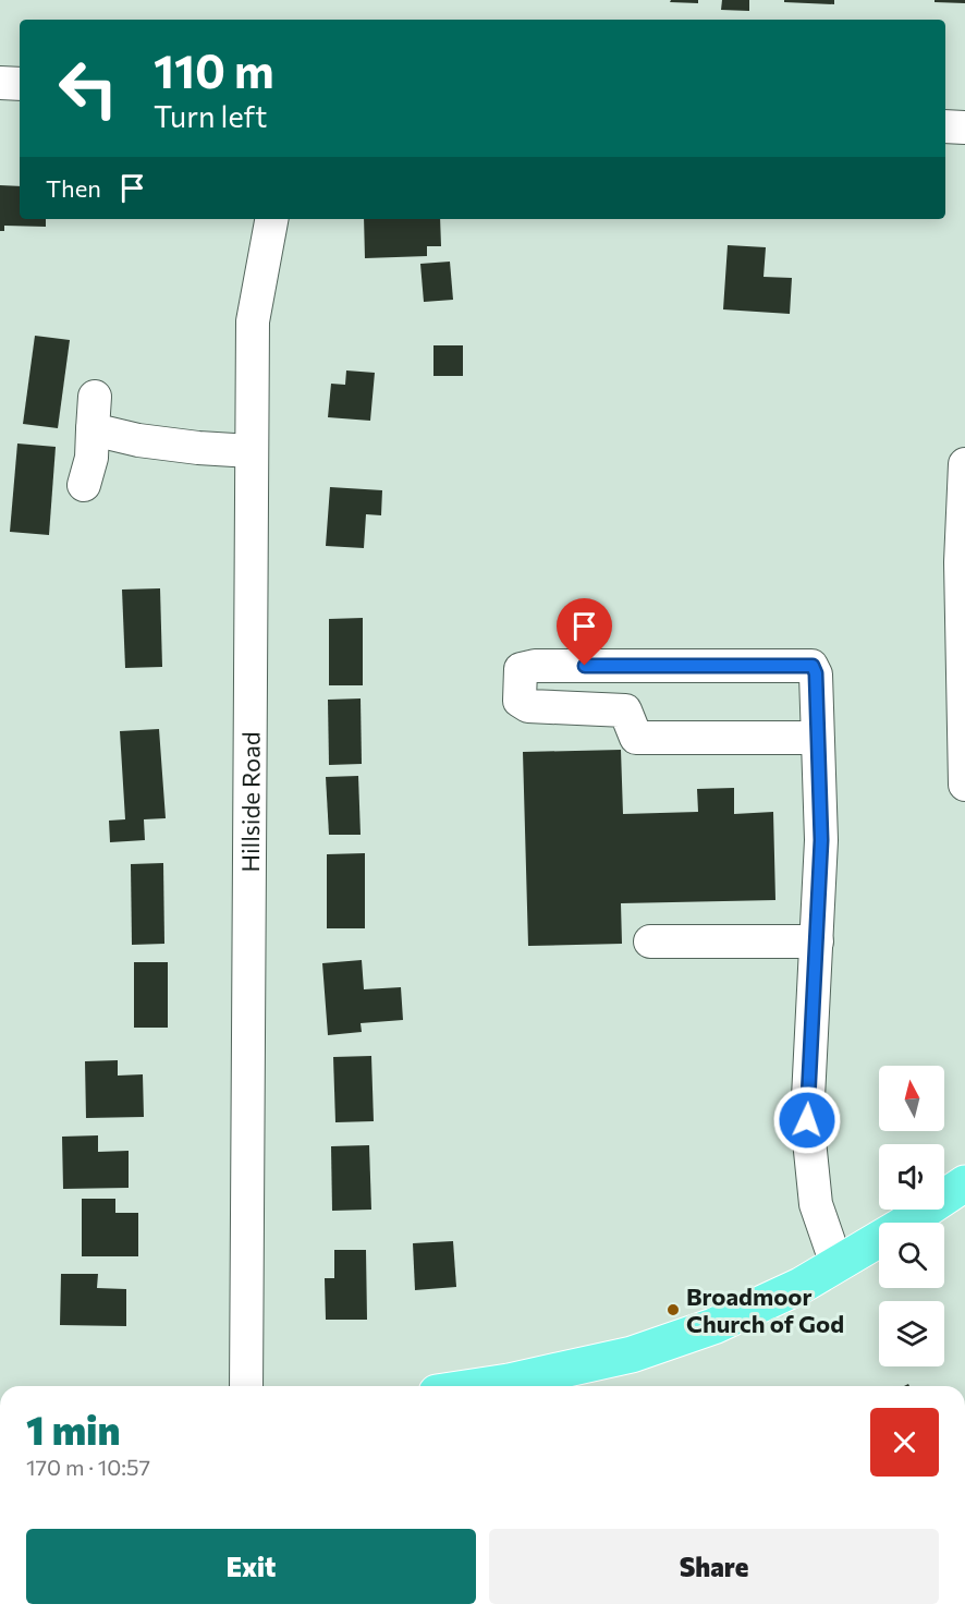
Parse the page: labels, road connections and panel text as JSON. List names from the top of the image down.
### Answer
{
  "streets": {
    "street": ["Hillside Road"]
  },
  "places": ["Broadmoor Church of God"],
  "north": "top",
  "page": {
    "turn": ["110 m", "Turn left"],
    "then": "Then",
    "heading": ["1 min", "170 m · 10:57"],
    "buttons": ["Exit", "Share"]
  }
}
